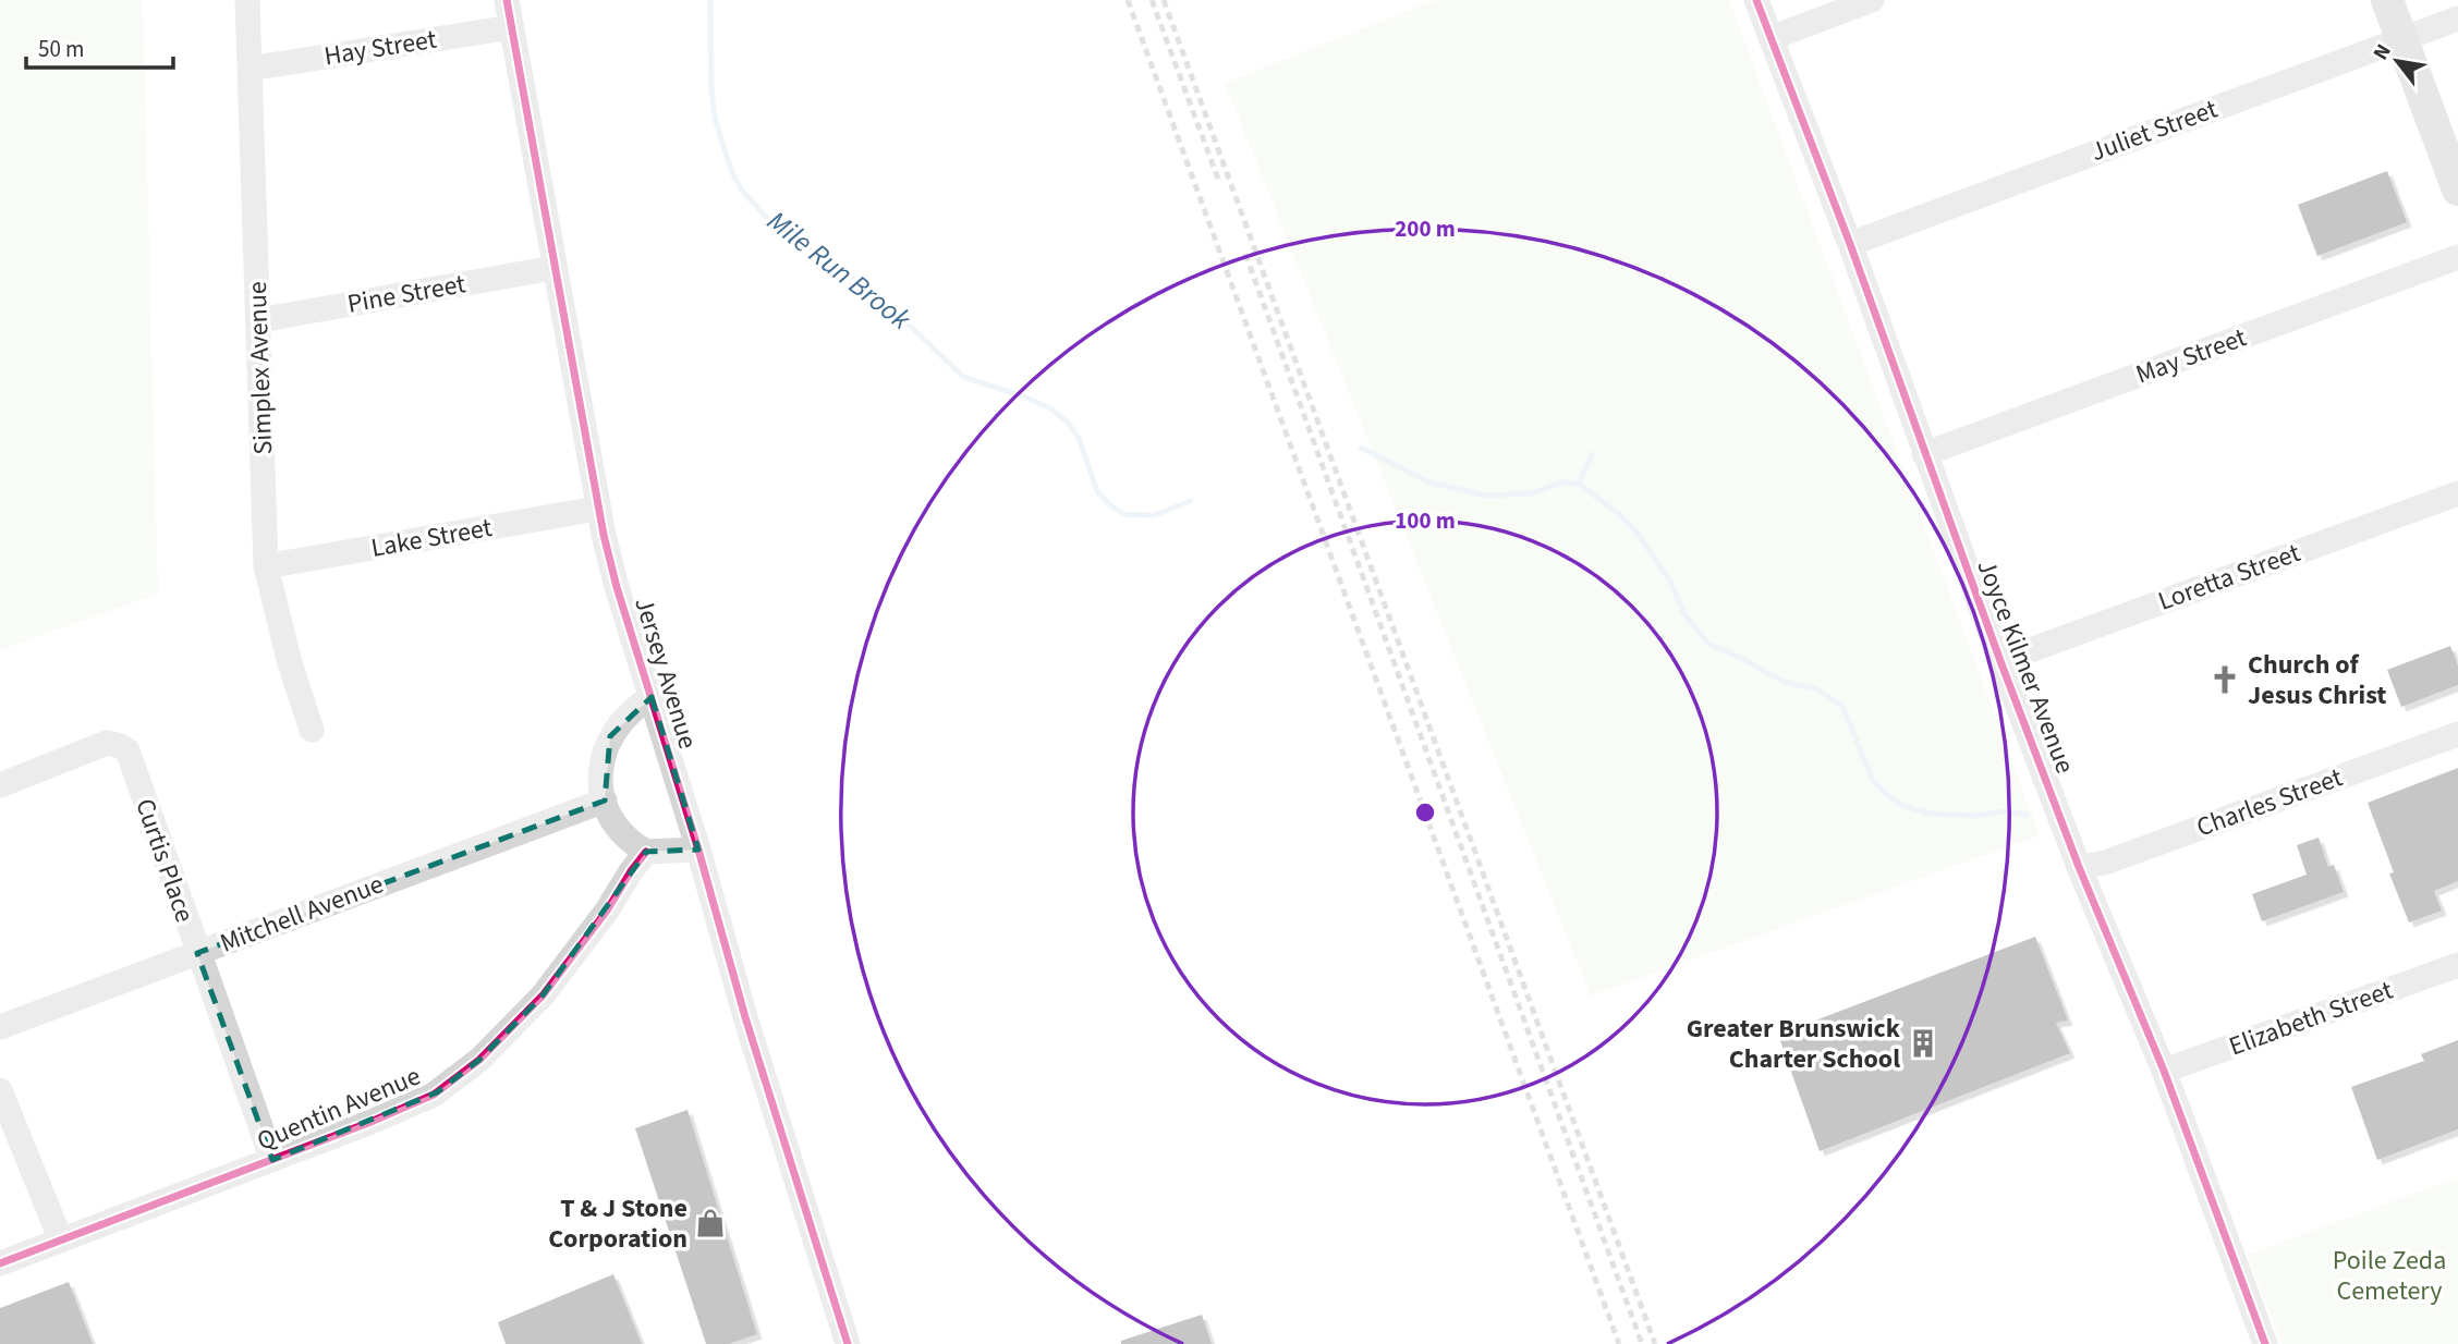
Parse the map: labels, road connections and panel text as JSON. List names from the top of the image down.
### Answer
{
  "streets": {
    "street": [
      "Hay Street",
      "Juliet Street",
      "Pine Street",
      "May Street",
      "Simplex Avenue",
      "Lake Street",
      "Loretta Street",
      "Joyce Kilmer Avenue",
      "Jersey Avenue",
      "Charles Street",
      "Curtis Place",
      "Mitchell Avenue",
      "Elizabeth Street",
      "Quentin Avenue"
    ]
  },
  "crossings": [
    ["Hay Street", "Simplex Avenue"],
    ["Hay Street", "Jersey Avenue"],
    ["Juliet Street", "Joyce Kilmer Avenue"],
    ["Pine Street", "Simplex Avenue"],
    ["Pine Street", "Jersey Avenue"],
    ["May Street", "Joyce Kilmer Avenue"],
    ["Simplex Avenue", "Lake Street"],
    ["Lake Street", "Jersey Avenue"],
    ["Loretta Street", "Joyce Kilmer Avenue"],
    ["Joyce Kilmer Avenue", "Charles Street"],
    ["Joyce Kilmer Avenue", "Elizabeth Street"],
    ["Curtis Place", "Mitchell Avenue"],
    ["Curtis Place", "Quentin Avenue"]
  ],
  "water": ["Mile Run Brook"],
  "parks": ["Poile Zeda Cemetery"],
  "places": {
    "church": ["Church of Jesus Christ"],
    "building": ["Greater Brunswick Charter School"],
    "shop": ["T & J Stone Corporation"]
  },
  "scale_bar": "50 m",
  "north": "top left",
  "rings": ["200 m", "100 m"]
}
